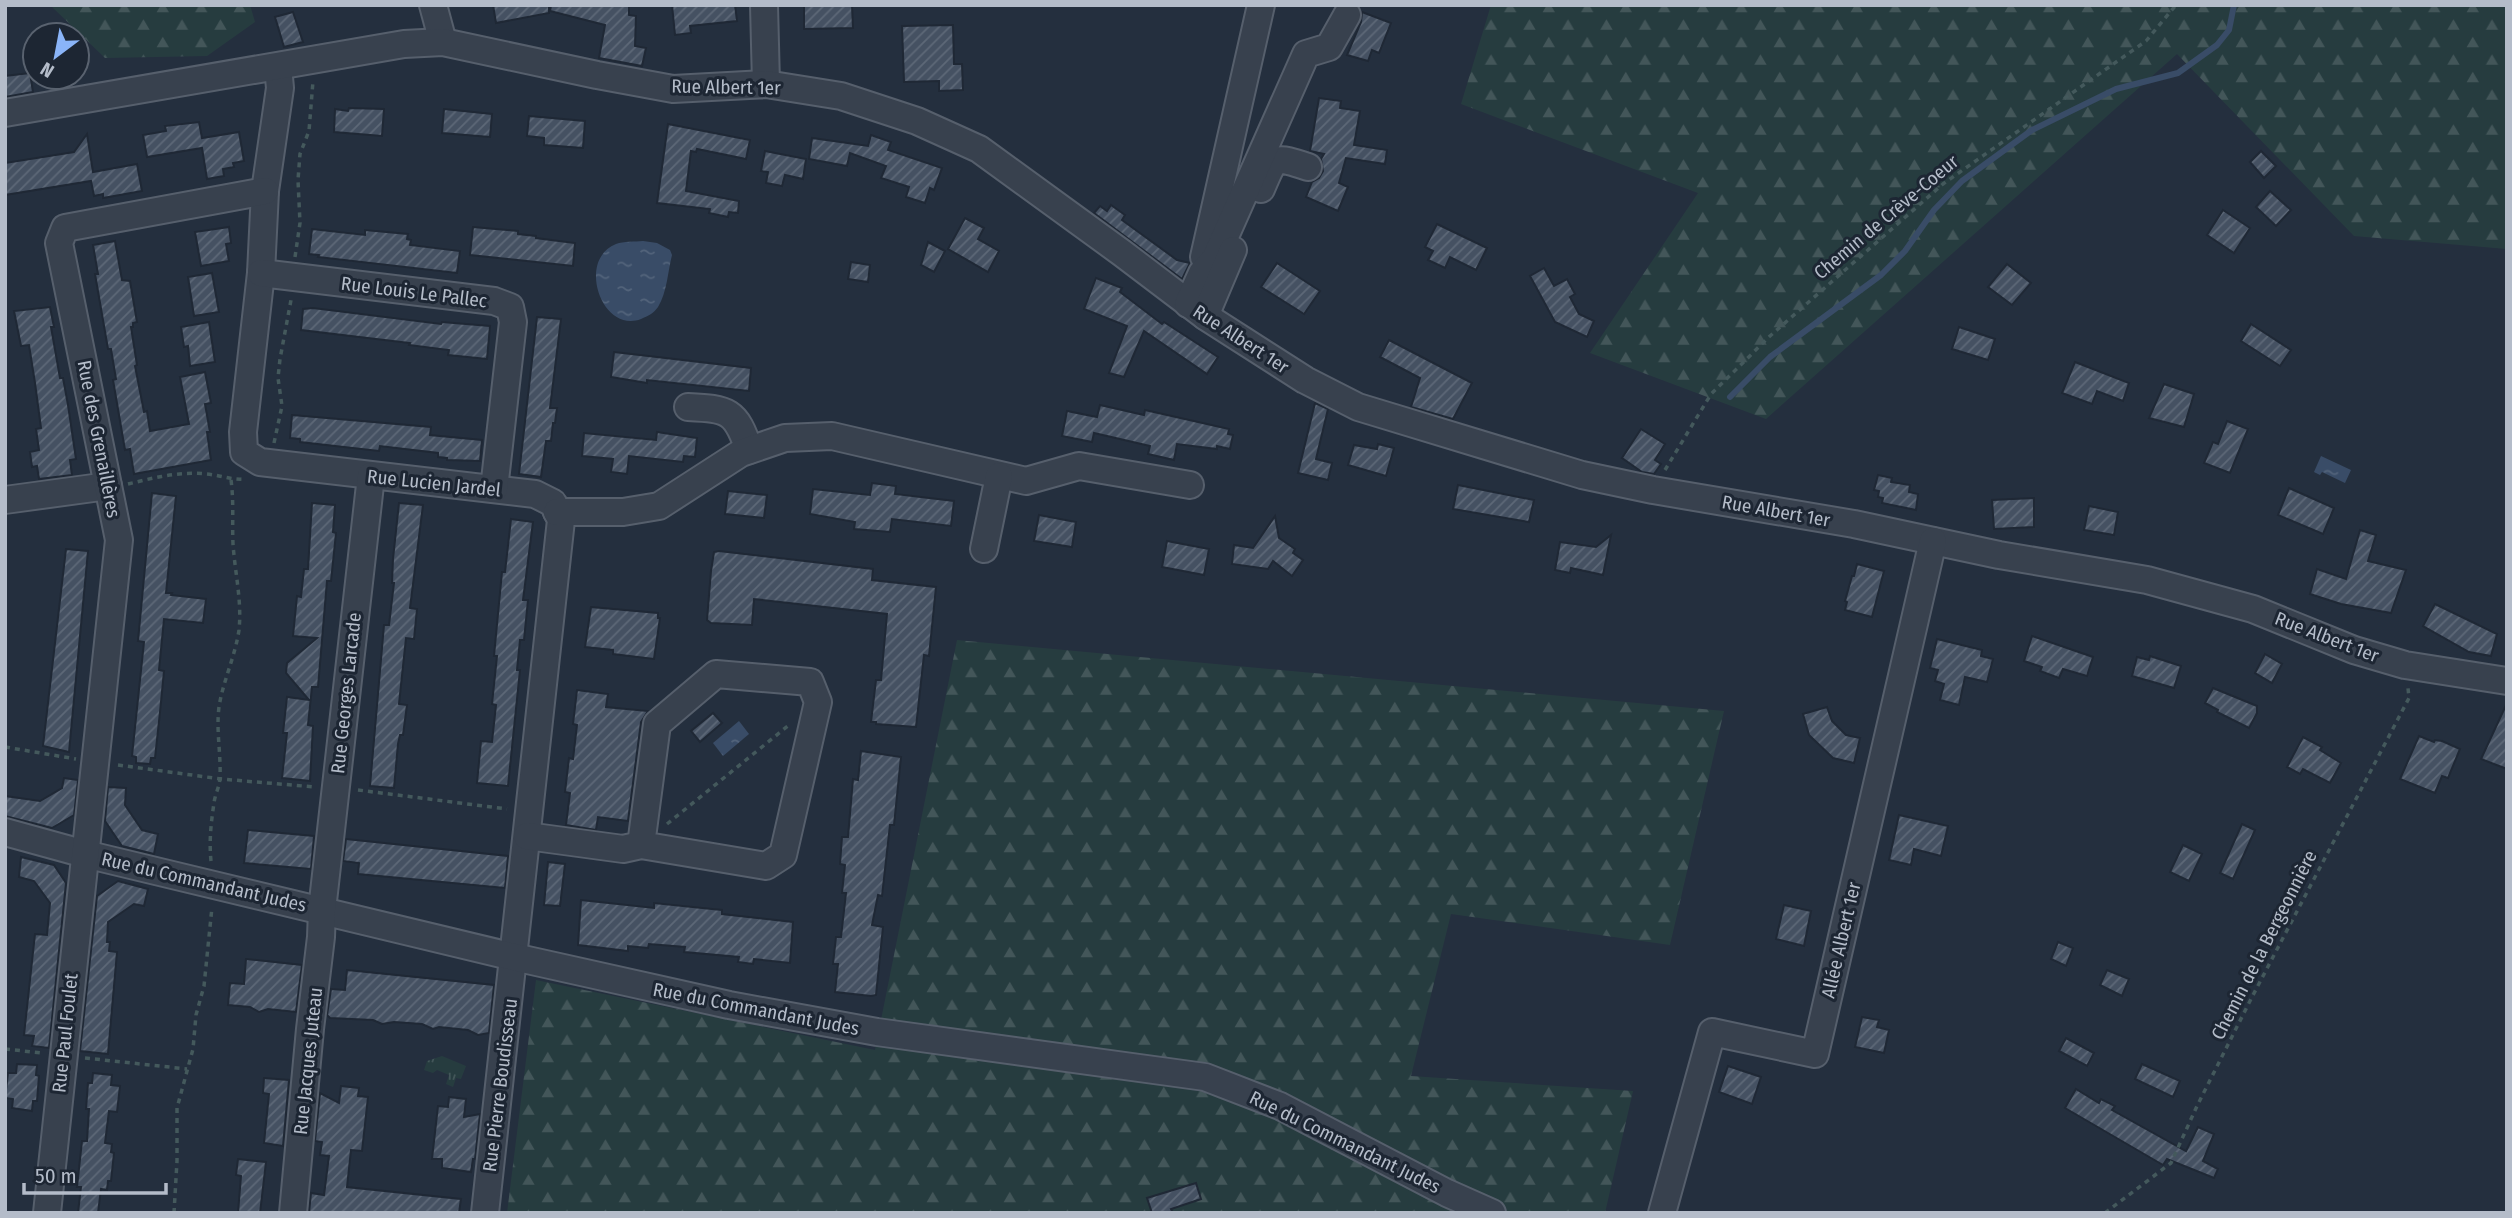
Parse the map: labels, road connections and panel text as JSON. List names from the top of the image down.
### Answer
{
  "streets": {
    "street": [
      "Rue Albert 1er",
      "Rue Louis Le Pallec",
      "Rue des Grenaillères",
      "Rue Lucien Jardel",
      "Rue Georges Larcade",
      "Rue du Commandant Judes",
      "Allée Albert 1er",
      "Rue Paul Foulet",
      "Rue Jacques Juteau",
      "Rue Pierre Boudisseau"
    ],
    "path": ["Chemin de Crève-Coeur", "Chemin de la Bergeonnière"]
  },
  "crossings": [
    ["Rue Albert 1er", "Chemin de Crève-Coeur"],
    ["Rue Albert 1er", "Rue Lucien Jardel"],
    ["Rue Albert 1er", "Allée Albert 1er"],
    ["Rue Albert 1er", "Chemin de la Bergeonnière"],
    ["Rue Louis Le Pallec", "Rue Lucien Jardel"],
    ["Rue des Grenaillères", "Rue Lucien Jardel"],
    ["Rue des Grenaillères", "Rue du Commandant Judes"],
    ["Rue des Grenaillères", "Rue Paul Foulet"],
    ["Rue Lucien Jardel", "Rue Georges Larcade"],
    ["Rue Georges Larcade", "Rue du Commandant Judes"],
    ["Rue Georges Larcade", "Rue Jacques Juteau"],
    ["Rue du Commandant Judes", "Rue Paul Foulet"],
    ["Rue du Commandant Judes", "Rue Jacques Juteau"],
    ["Rue du Commandant Judes", "Rue Pierre Boudisseau"]
  ],
  "scale_bar": "50 m",
  "north": "bottom left"
}
